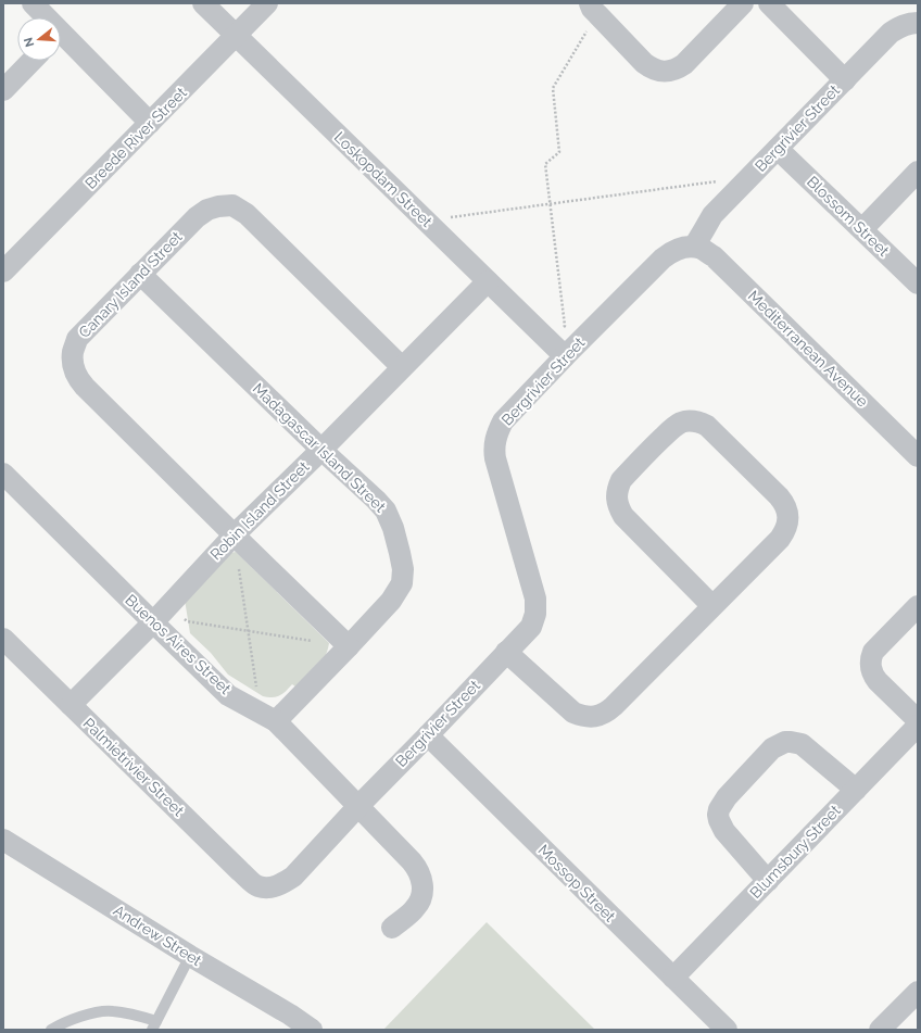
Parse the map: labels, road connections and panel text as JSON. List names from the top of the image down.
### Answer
{
  "streets": {
    "street": [
      "Bergrivier Street",
      "Breede River Street",
      "Loskopdam Street",
      "Blossom Street",
      "Canary Island Street",
      "Mediterranean Avenue",
      "Madagascar Island Street",
      "Robin Island Street",
      "Buenos Aires Street",
      "Palmietrivier Street",
      "Blumsbury Street",
      "Mossop Street",
      "Andrew Street"
    ]
  },
  "crossings": [
    ["Bergrivier Street", "Loskopdam Street"],
    ["Bergrivier Street", "Blossom Street"],
    ["Bergrivier Street", "Mediterranean Avenue"],
    ["Bergrivier Street", "Buenos Aires Street"],
    ["Bergrivier Street", "Palmietrivier Street"],
    ["Bergrivier Street", "Mossop Street"],
    ["Breede River Street", "Loskopdam Street"],
    ["Loskopdam Street", "Robin Island Street"],
    ["Canary Island Street", "Madagascar Island Street"],
    ["Canary Island Street", "Robin Island Street"],
    ["Madagascar Island Street", "Robin Island Street"],
    ["Madagascar Island Street", "Buenos Aires Street"],
    ["Robin Island Street", "Buenos Aires Street"],
    ["Robin Island Street", "Palmietrivier Street"],
    ["Blumsbury Street", "Mossop Street"]
  ],
  "north": "left"
}
